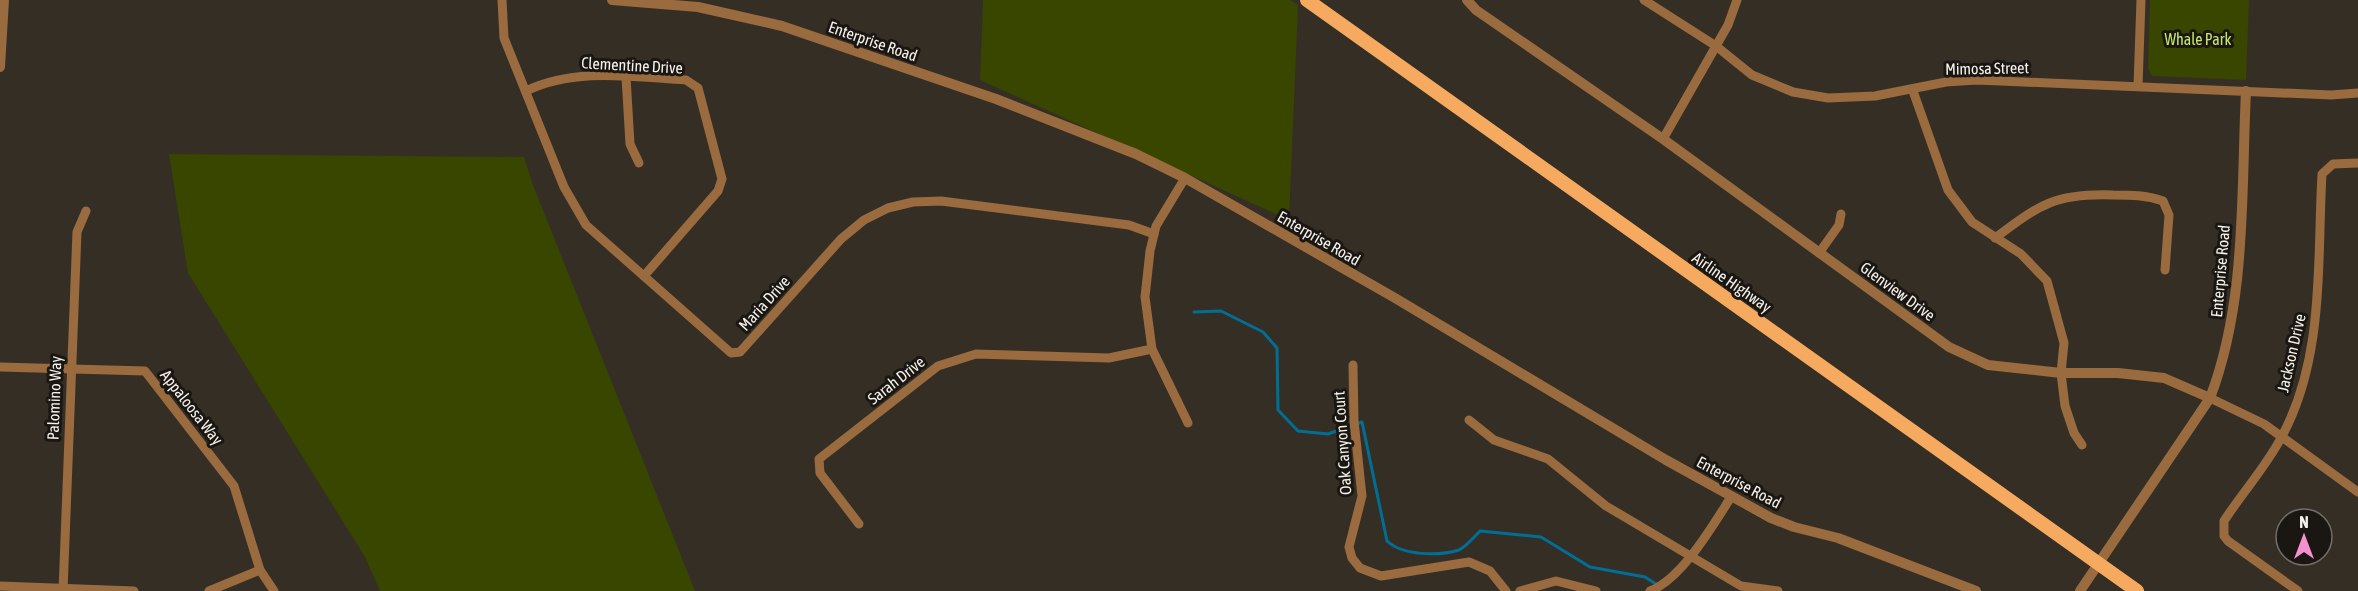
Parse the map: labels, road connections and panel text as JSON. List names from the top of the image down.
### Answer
{
  "streets": {
    "main road": ["Airline Highway"],
    "street": [
      "Enterprise Road",
      "Clementine Drive",
      "Mimosa Street",
      "Glenview Drive",
      "Maria Drive",
      "Jackson Drive",
      "Sarah Drive",
      "Palomino Way",
      "Appaloosa Way",
      "Oak Canyon Court"
    ]
  },
  "crossings": [
    ["Enterprise Road", "Mimosa Street"],
    ["Enterprise Road", "Airline Highway"],
    ["Enterprise Road", "Glenview Drive"],
    ["Clementine Drive", "Maria Drive"],
    ["Glenview Drive", "Jackson Drive"],
    ["Palomino Way", "Appaloosa Way"]
  ],
  "parks": ["Whale Park"],
  "north": "top"
}
